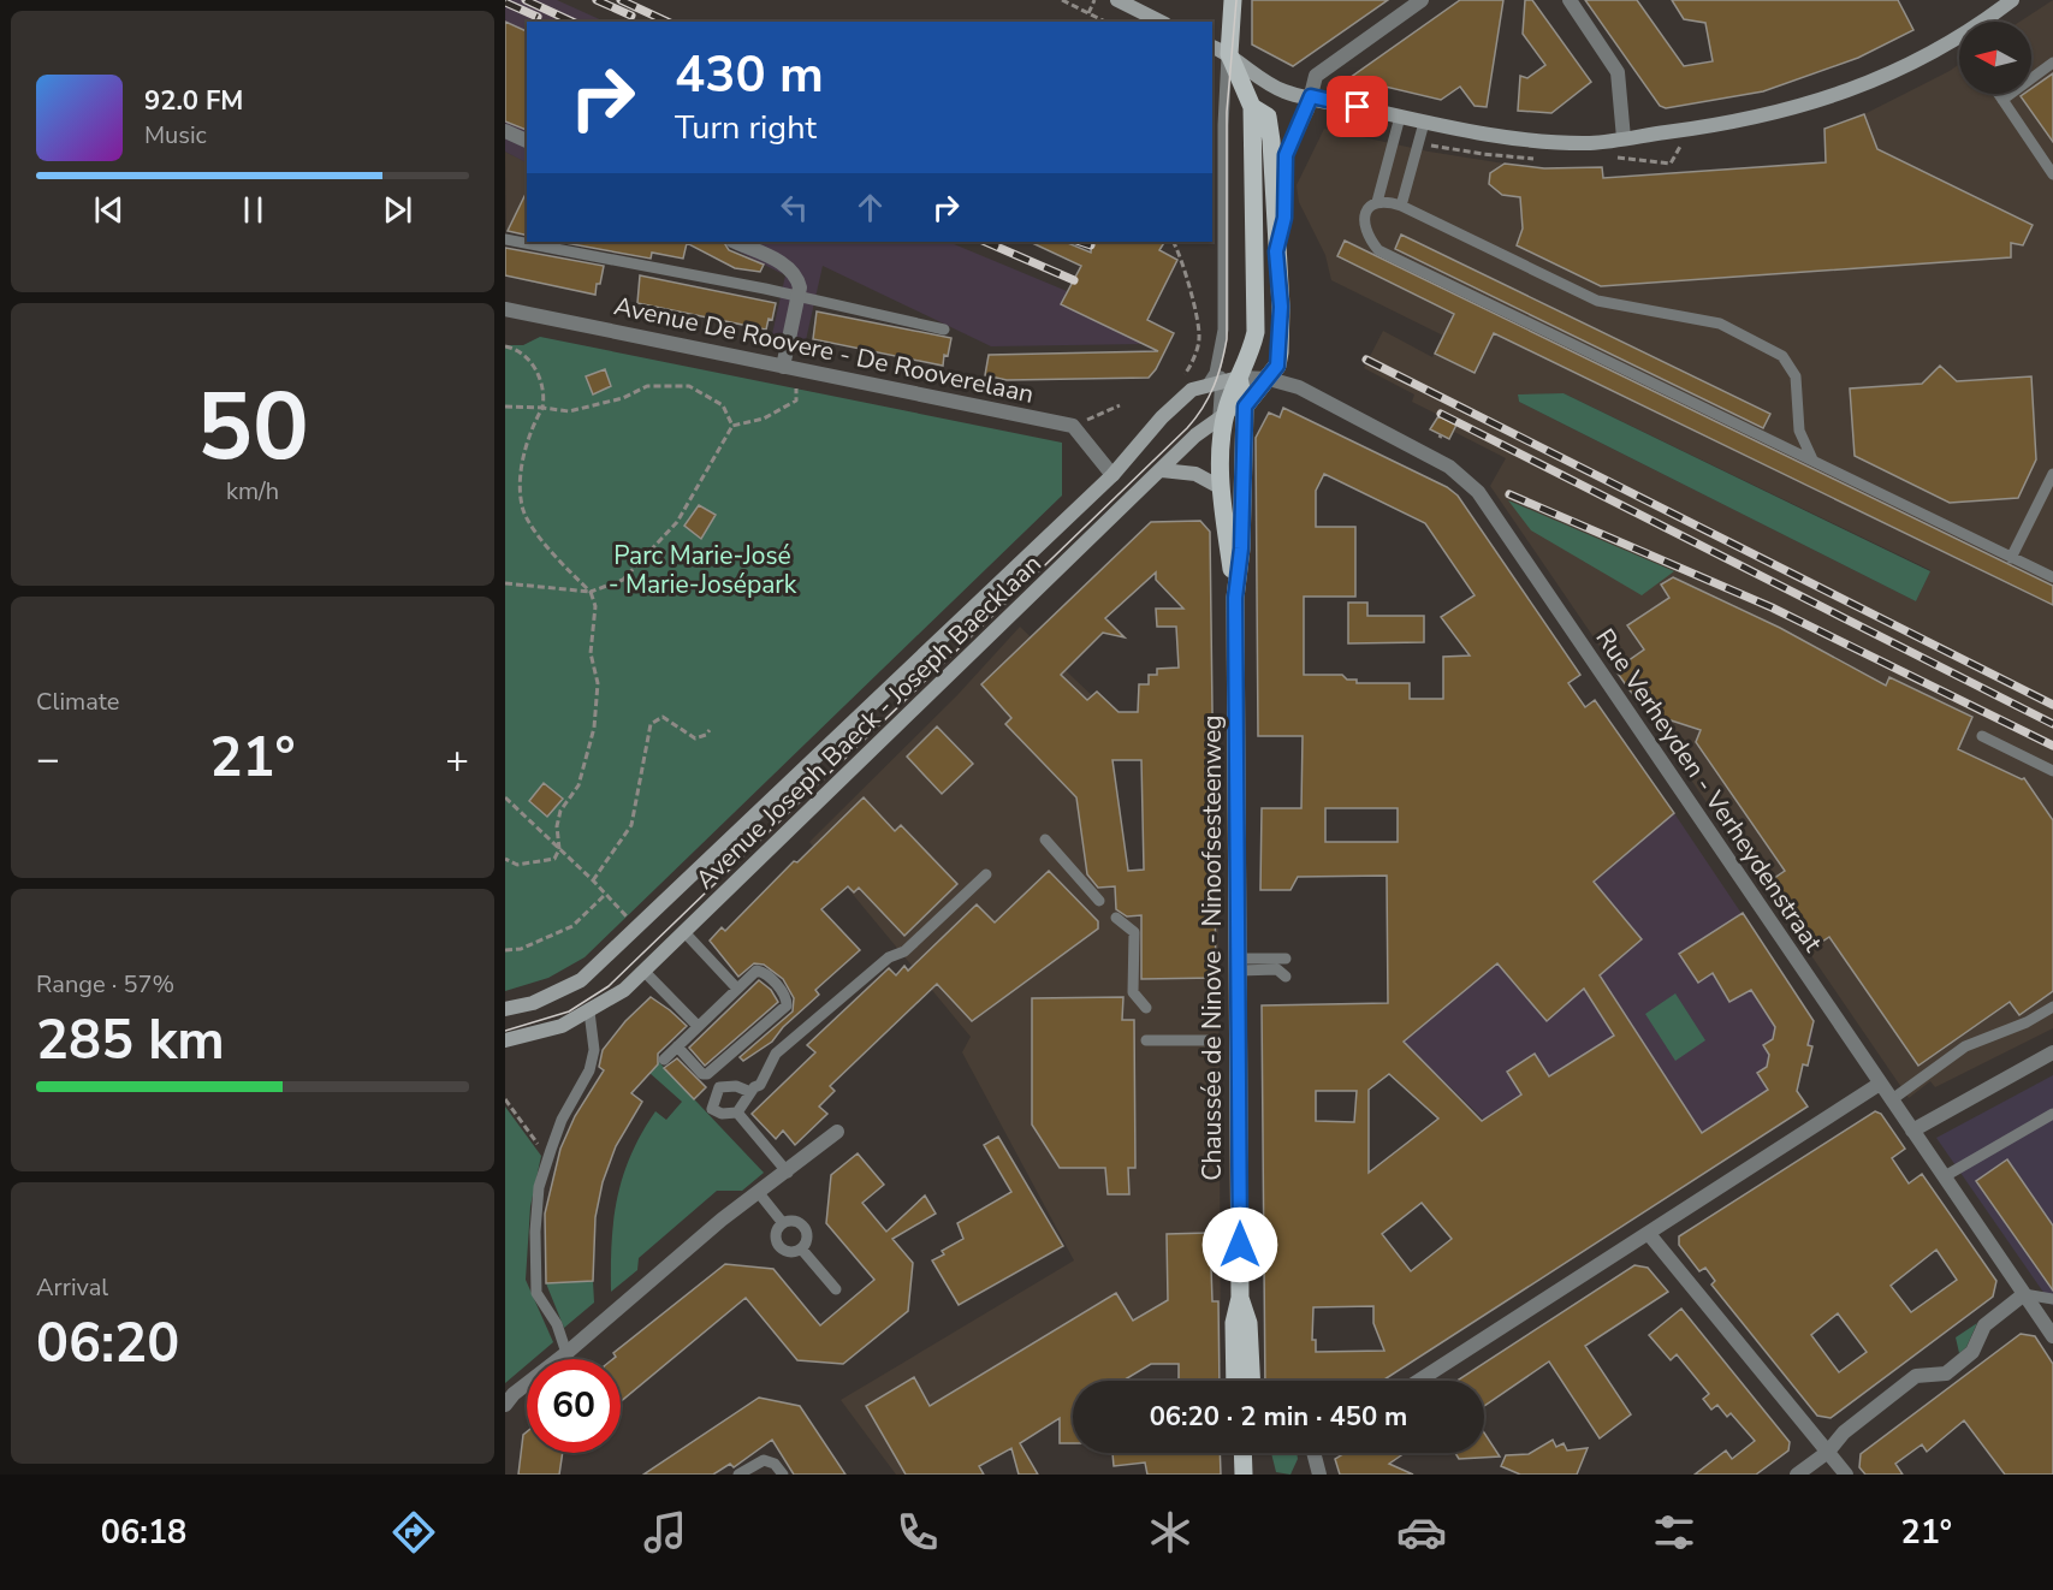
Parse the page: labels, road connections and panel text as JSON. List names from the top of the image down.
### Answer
{
  "streets": {
    "main road": ["Chaussée de Ninove - Ninoofsesteenweg"],
    "street": ["Avenue De Roovere - De Rooverelaan", "Avenue Joseph Baeck - Joseph Baecklaan", "Rue Verheyden - Verheydenstraat"]
  },
  "crossings": [
    ["Avenue Joseph Baeck - Joseph Baecklaan", "Rue Verheyden - Verheydenstraat"],
    ["Avenue Joseph Baeck - Joseph Baecklaan", "Chaussée de Ninove - Ninoofsesteenweg"],
    ["Rue Verheyden - Verheydenstraat", "Chaussée de Ninove - Ninoofsesteenweg"]
  ],
  "parks": ["Parc Marie-José - Marie-Josépark"],
  "north": "left",
  "page": {
    "turn": ["430 m", "Turn right"],
    "song": ["92.0 FM", "Music"],
    "tile": [
      ["50", "km/h"],
      "Climate",
      ["Range · 57%", "285 km"],
      ["Arrival", "06:20"]
    ],
    "heat": ["−", "21°", "+"],
    "limit": "60",
    "trip": "06:20 · 2 min · 450 m",
    "tabs": ["06:18", "21°"]
  }
}
